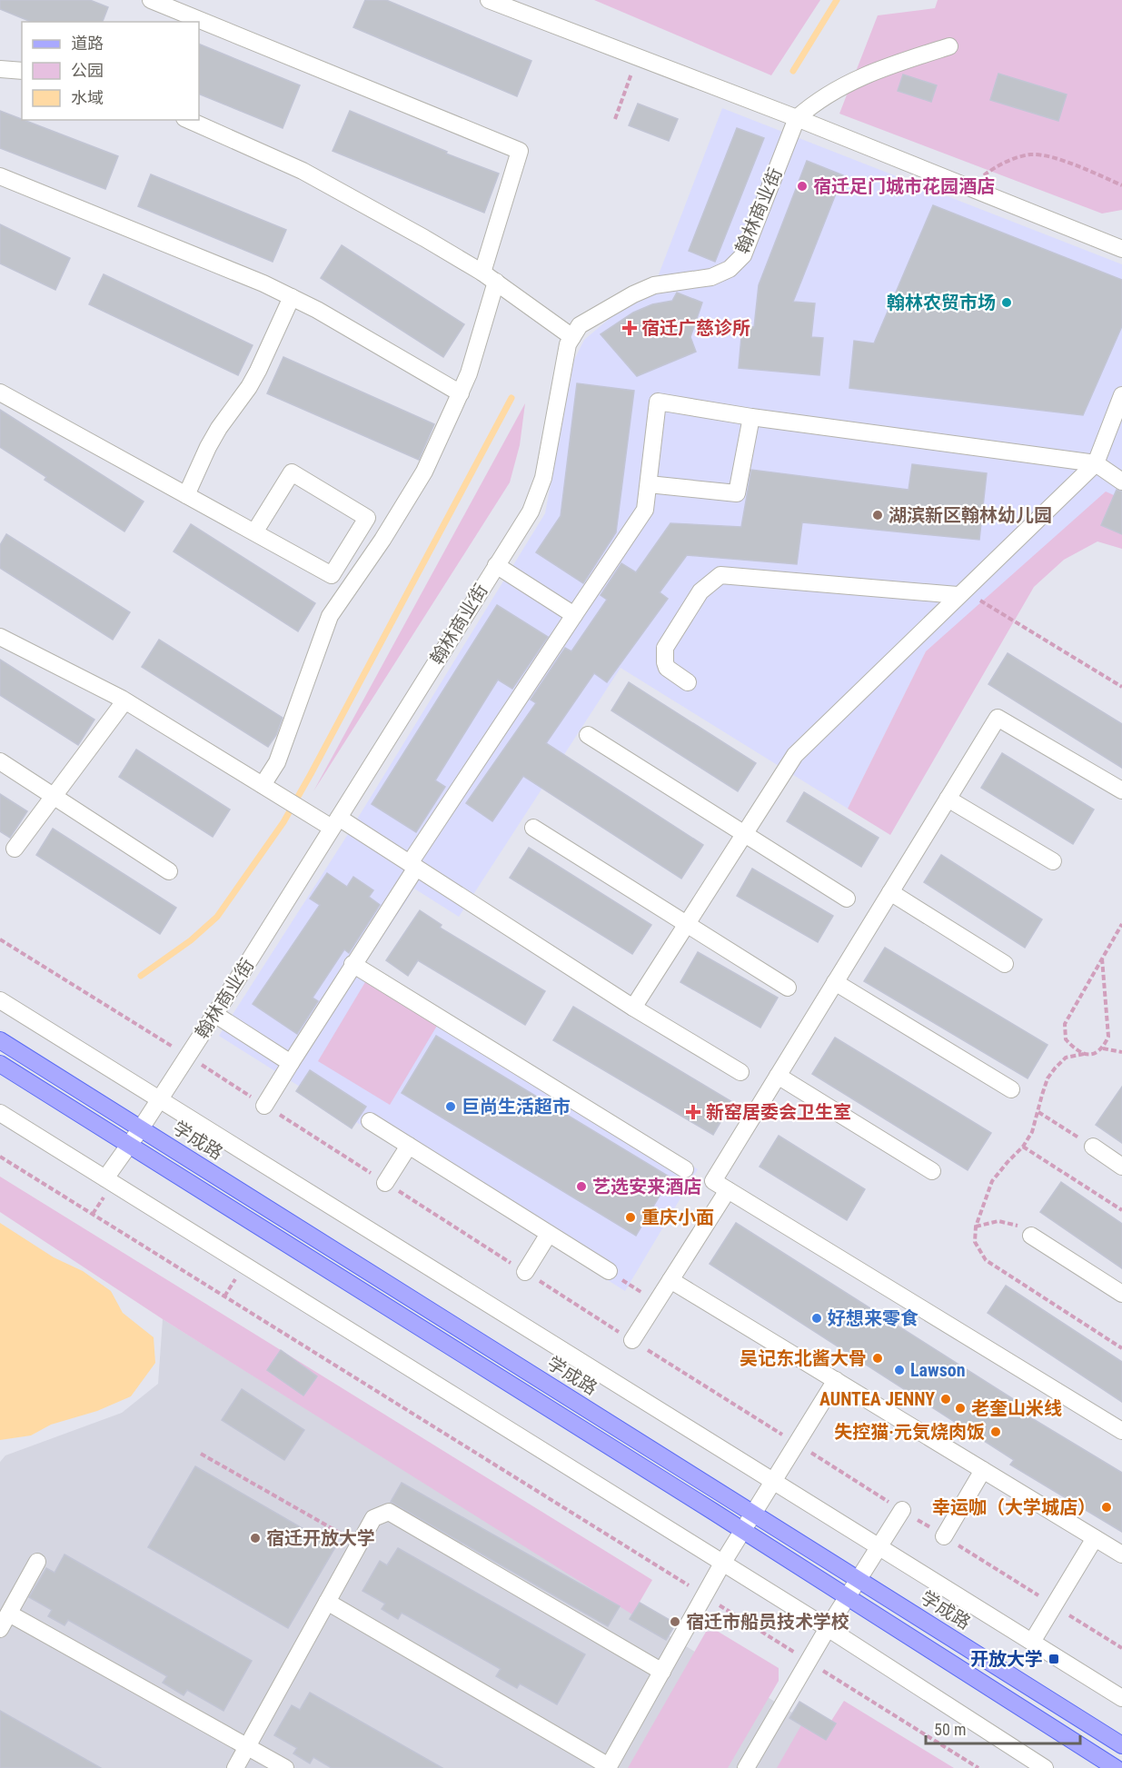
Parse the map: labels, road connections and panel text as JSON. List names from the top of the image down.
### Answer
{
  "streets": {
    "main road": ["学成路"],
    "street": ["翰林商业街"]
  },
  "crossings": [
    ["翰林商业街", "学成路"]
  ],
  "places": {
    "other": [
      "宿迁足门城市花园酒店",
      "翰林农贸市场",
      "湖滨新区翰林幼儿园",
      "巨尚生活超市",
      "艺选安来酒店",
      "重庆小面",
      "好想来零食",
      "吴记东北酱大骨",
      "Lawson",
      "AUNTEA JENNY",
      "老奎山米线",
      "失控猫·元気烧肉饭",
      "幸运咖（大学城店）",
      "宿迁开放大学",
      "宿迁市船员技术学校"
    ],
    "health": ["宿迁广慈诊所", "新窑居委会卫生室"],
    "transit": ["开放大学"]
  },
  "legend": ["道路", "公园", "水域"],
  "scale_bar": "50 m"
}
